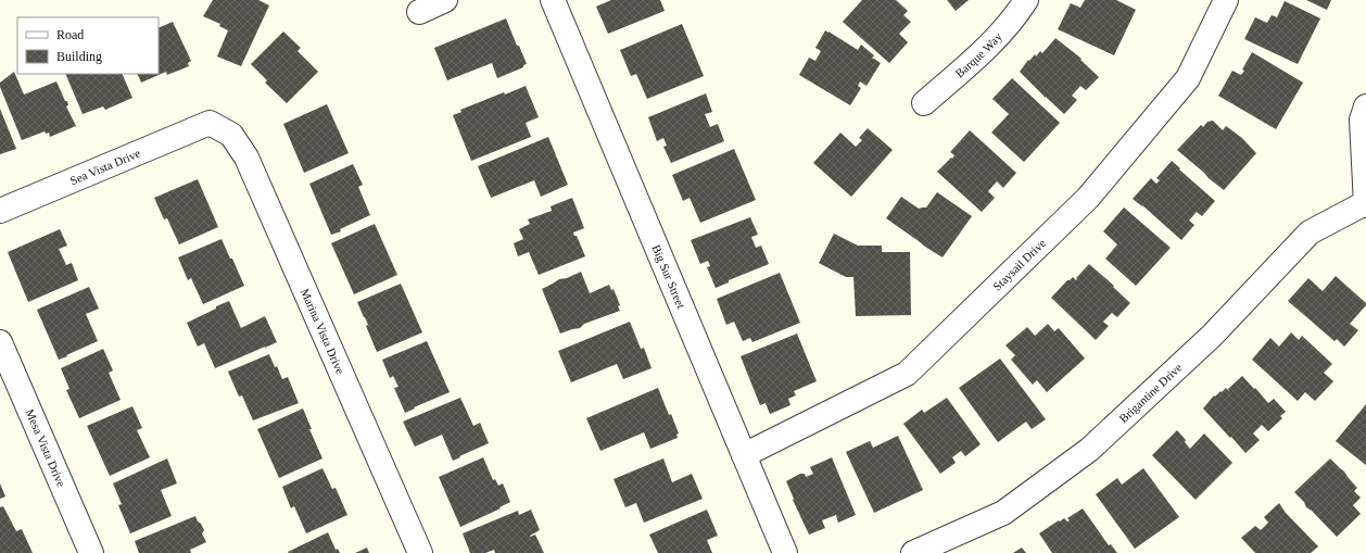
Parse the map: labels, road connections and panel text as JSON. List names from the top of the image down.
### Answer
{
  "streets": {
    "street": [
      "Barque Way",
      "Sea Vista Drive",
      "Staysail Drive",
      "Big Sur Street",
      "Marina Vista Drive",
      "Brigantine Drive",
      "Mesa Vista Drive"
    ]
  },
  "crossings": [
    ["Sea Vista Drive", "Marina Vista Drive"],
    ["Staysail Drive", "Big Sur Street"]
  ],
  "legend": ["Road", "Building"]
}
